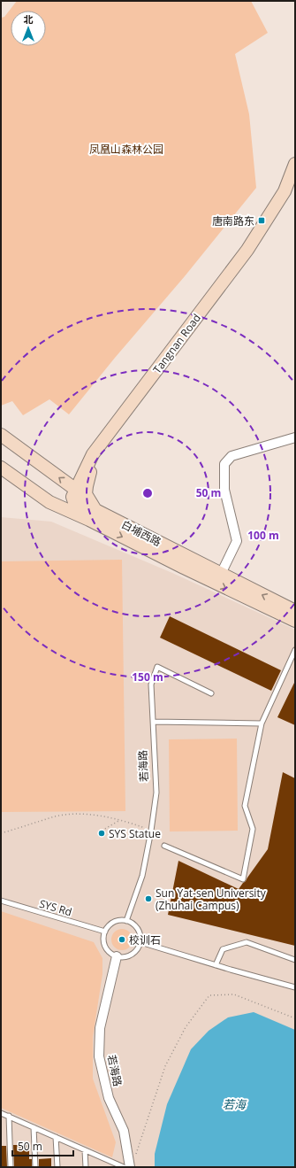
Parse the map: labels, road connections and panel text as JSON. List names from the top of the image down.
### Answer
{
  "streets": {
    "street": ["Tangnan Road", "白埔西路", "若海路"],
    "lane": ["SYS Rd"]
  },
  "crossings": [
    ["Tangnan Road", "白埔西路"],
    ["若海路", "SYS Rd"]
  ],
  "water": ["若海"],
  "parks": ["凤凰山森林公园"],
  "places": {
    "transit": ["唐南路东"],
    "other": ["SYS Statue", "Sun Yat-sen University (Zhuhai Campus)", "校训石"]
  },
  "scale_bar": "50 m",
  "north": "top",
  "rings": ["50 m", "100 m", "150 m"]
}
